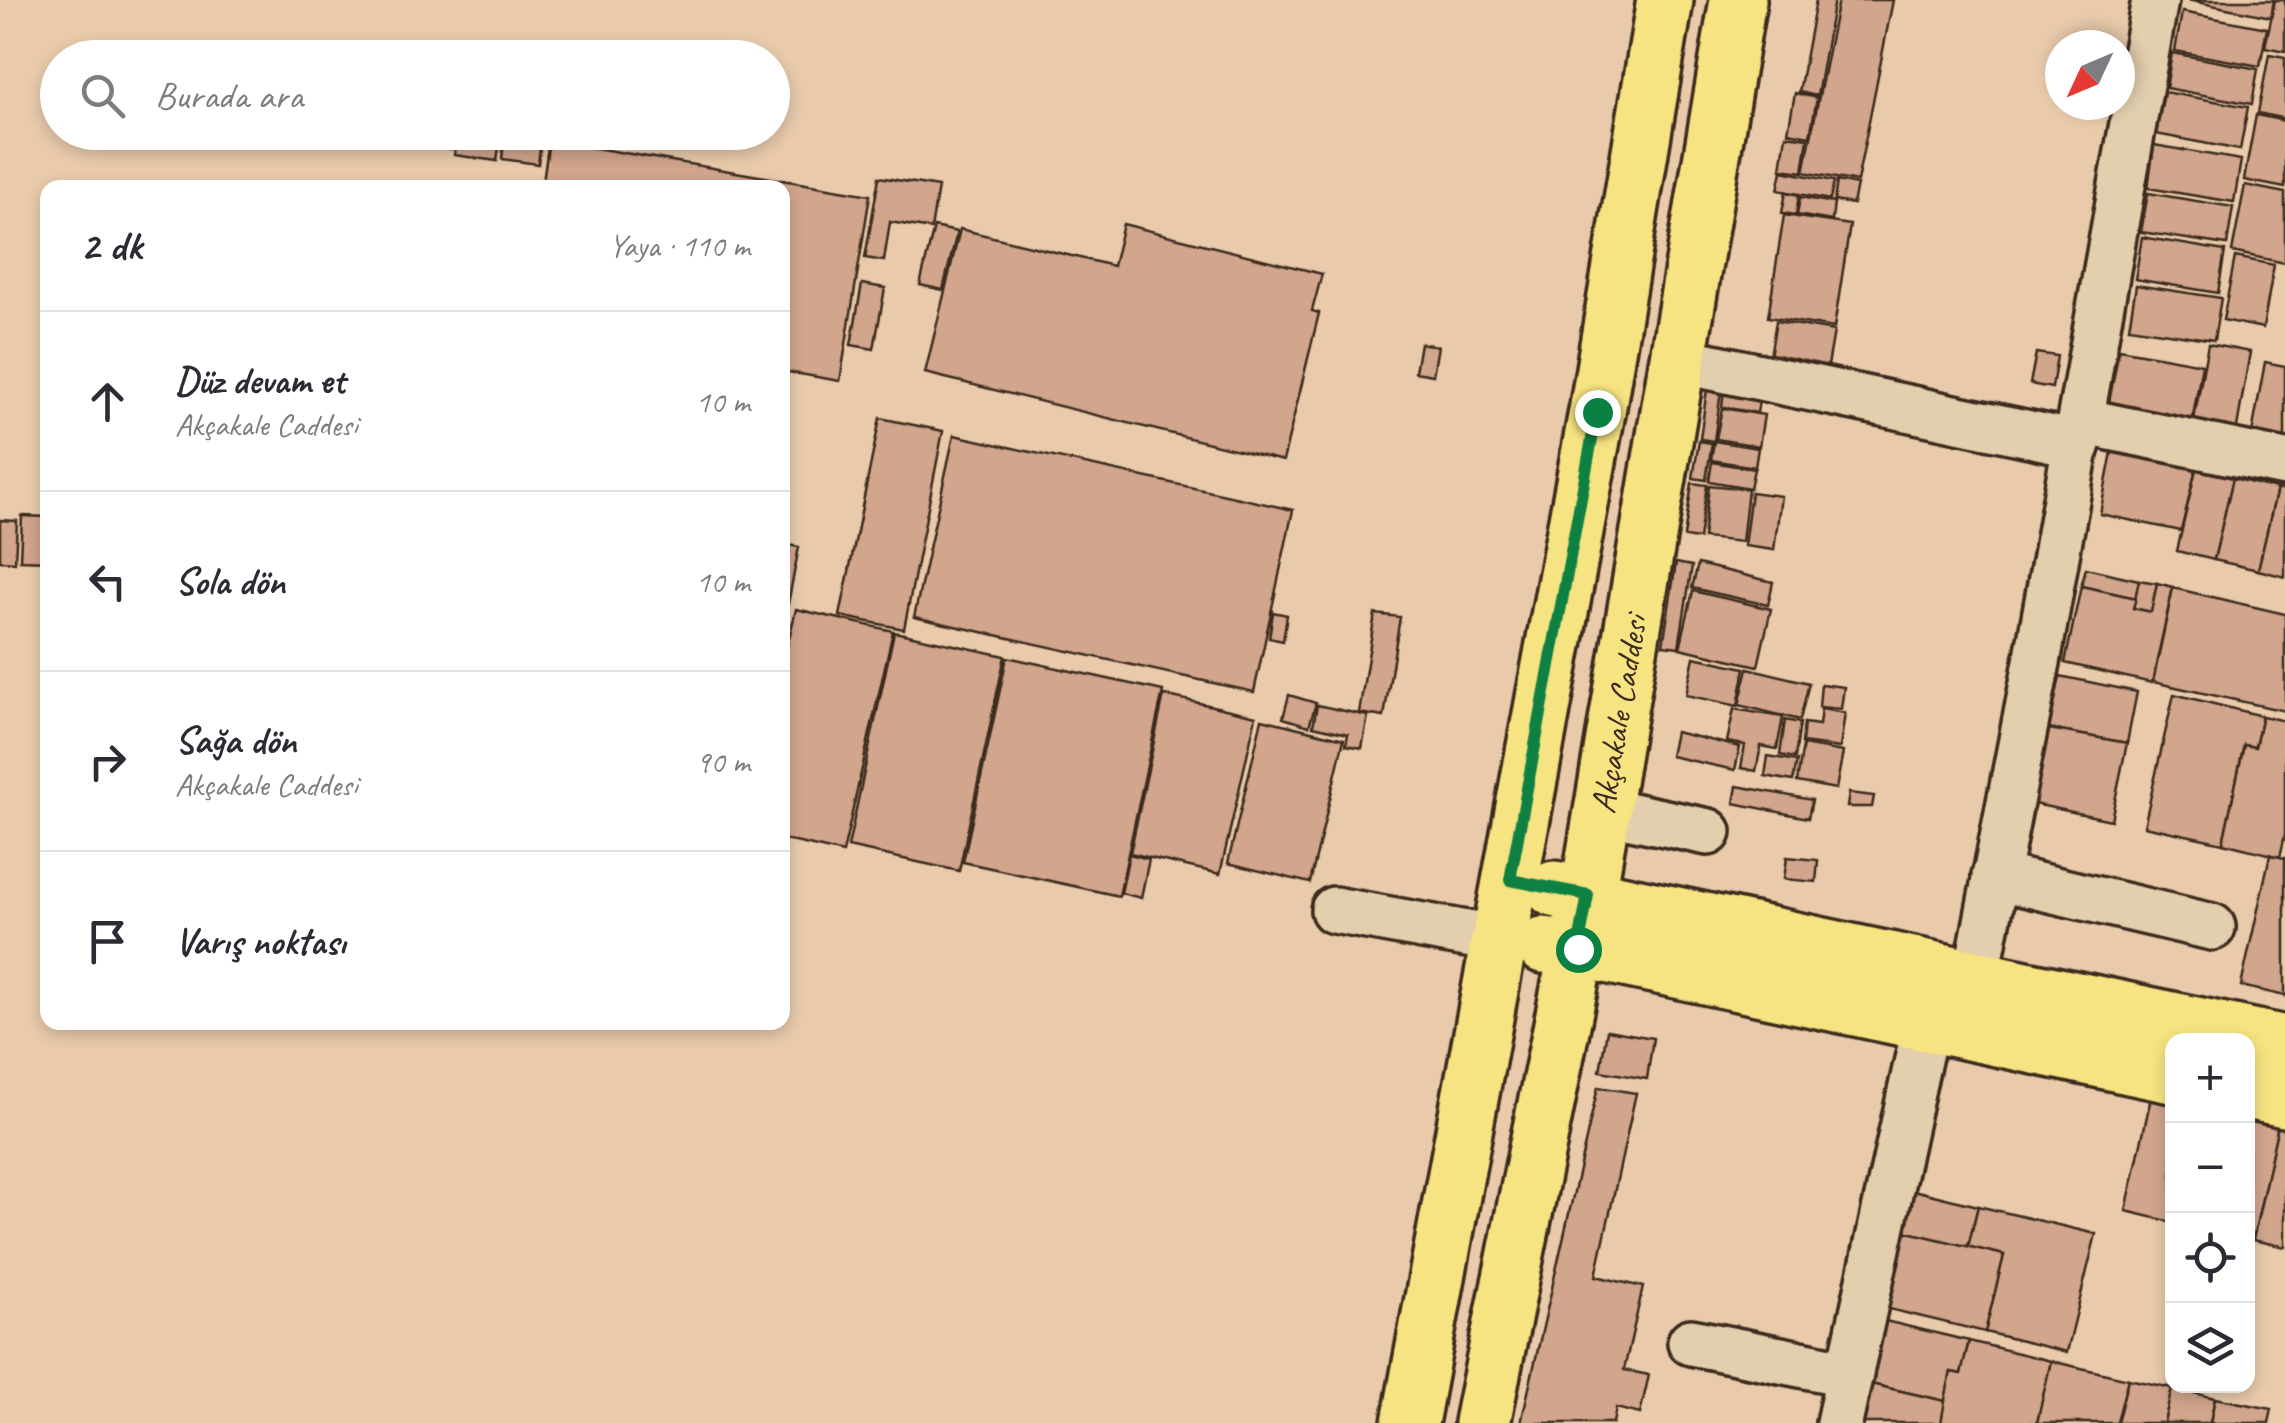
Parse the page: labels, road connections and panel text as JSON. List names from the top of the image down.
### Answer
{
  "streets": {
    "main road": ["Akçakale Caddesi"]
  },
  "north": "bottom left",
  "page": {
    "search": "Burada ara",
    "heading": ["2 dk", "Yaya · 110 m"],
    "list": [
      ["Düz devam et", "Akçakale Caddesi", "10 m"],
      ["Sola dön", "10 m"],
      ["Sağa dön", "Akçakale Caddesi", "90 m"],
      "Varış noktası"
    ],
    "map_buttons": ["+", "−"]
  }
}
